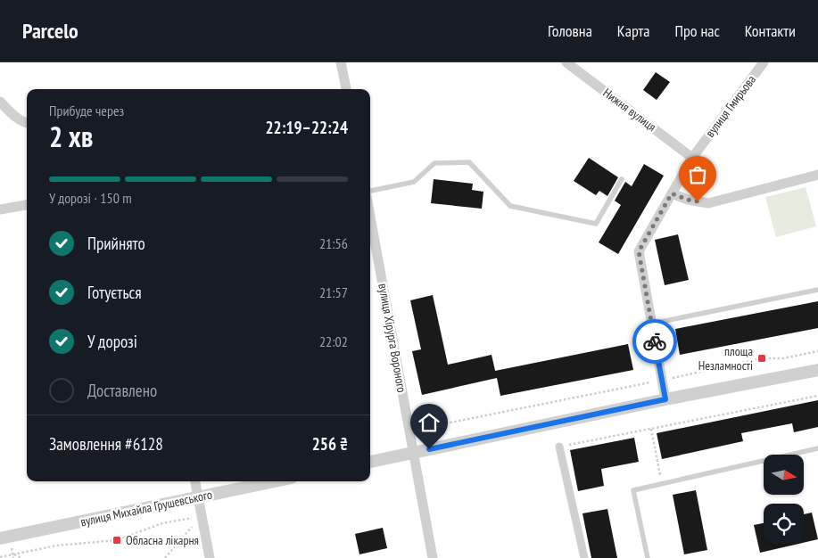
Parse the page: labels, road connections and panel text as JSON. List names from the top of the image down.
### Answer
{
  "streets": {
    "street": [
      "вулиця Гмирьова",
      "Нижня вулиця",
      "вулиця Хірурга Вороного",
      "вулиця Михайла Грушевського"
    ]
  },
  "crossings": [
    ["вулиця Гмирьова", "Нижня вулиця"]
  ],
  "places": {
    "transit": ["площа Незламності", "Обласна лікарня"]
  },
  "north": "right",
  "page": {
    "header": "Parcelo",
    "nav": [
      "Головна",
      "Карта",
      "Про нас",
      "Контакти"
    ],
    "heading": ["2 хв", "Прибуде через", "22:19–22:24"],
    "panel": ["Замовлення #6128", "256 ₴"],
    "bar": "У дорозі · 150 m",
    "list": [
      ["Прийнято", "21:56"],
      ["Готується", "21:57"],
      ["У дорозі", "22:02"],
      "Доставлено"
    ]
  }
}
